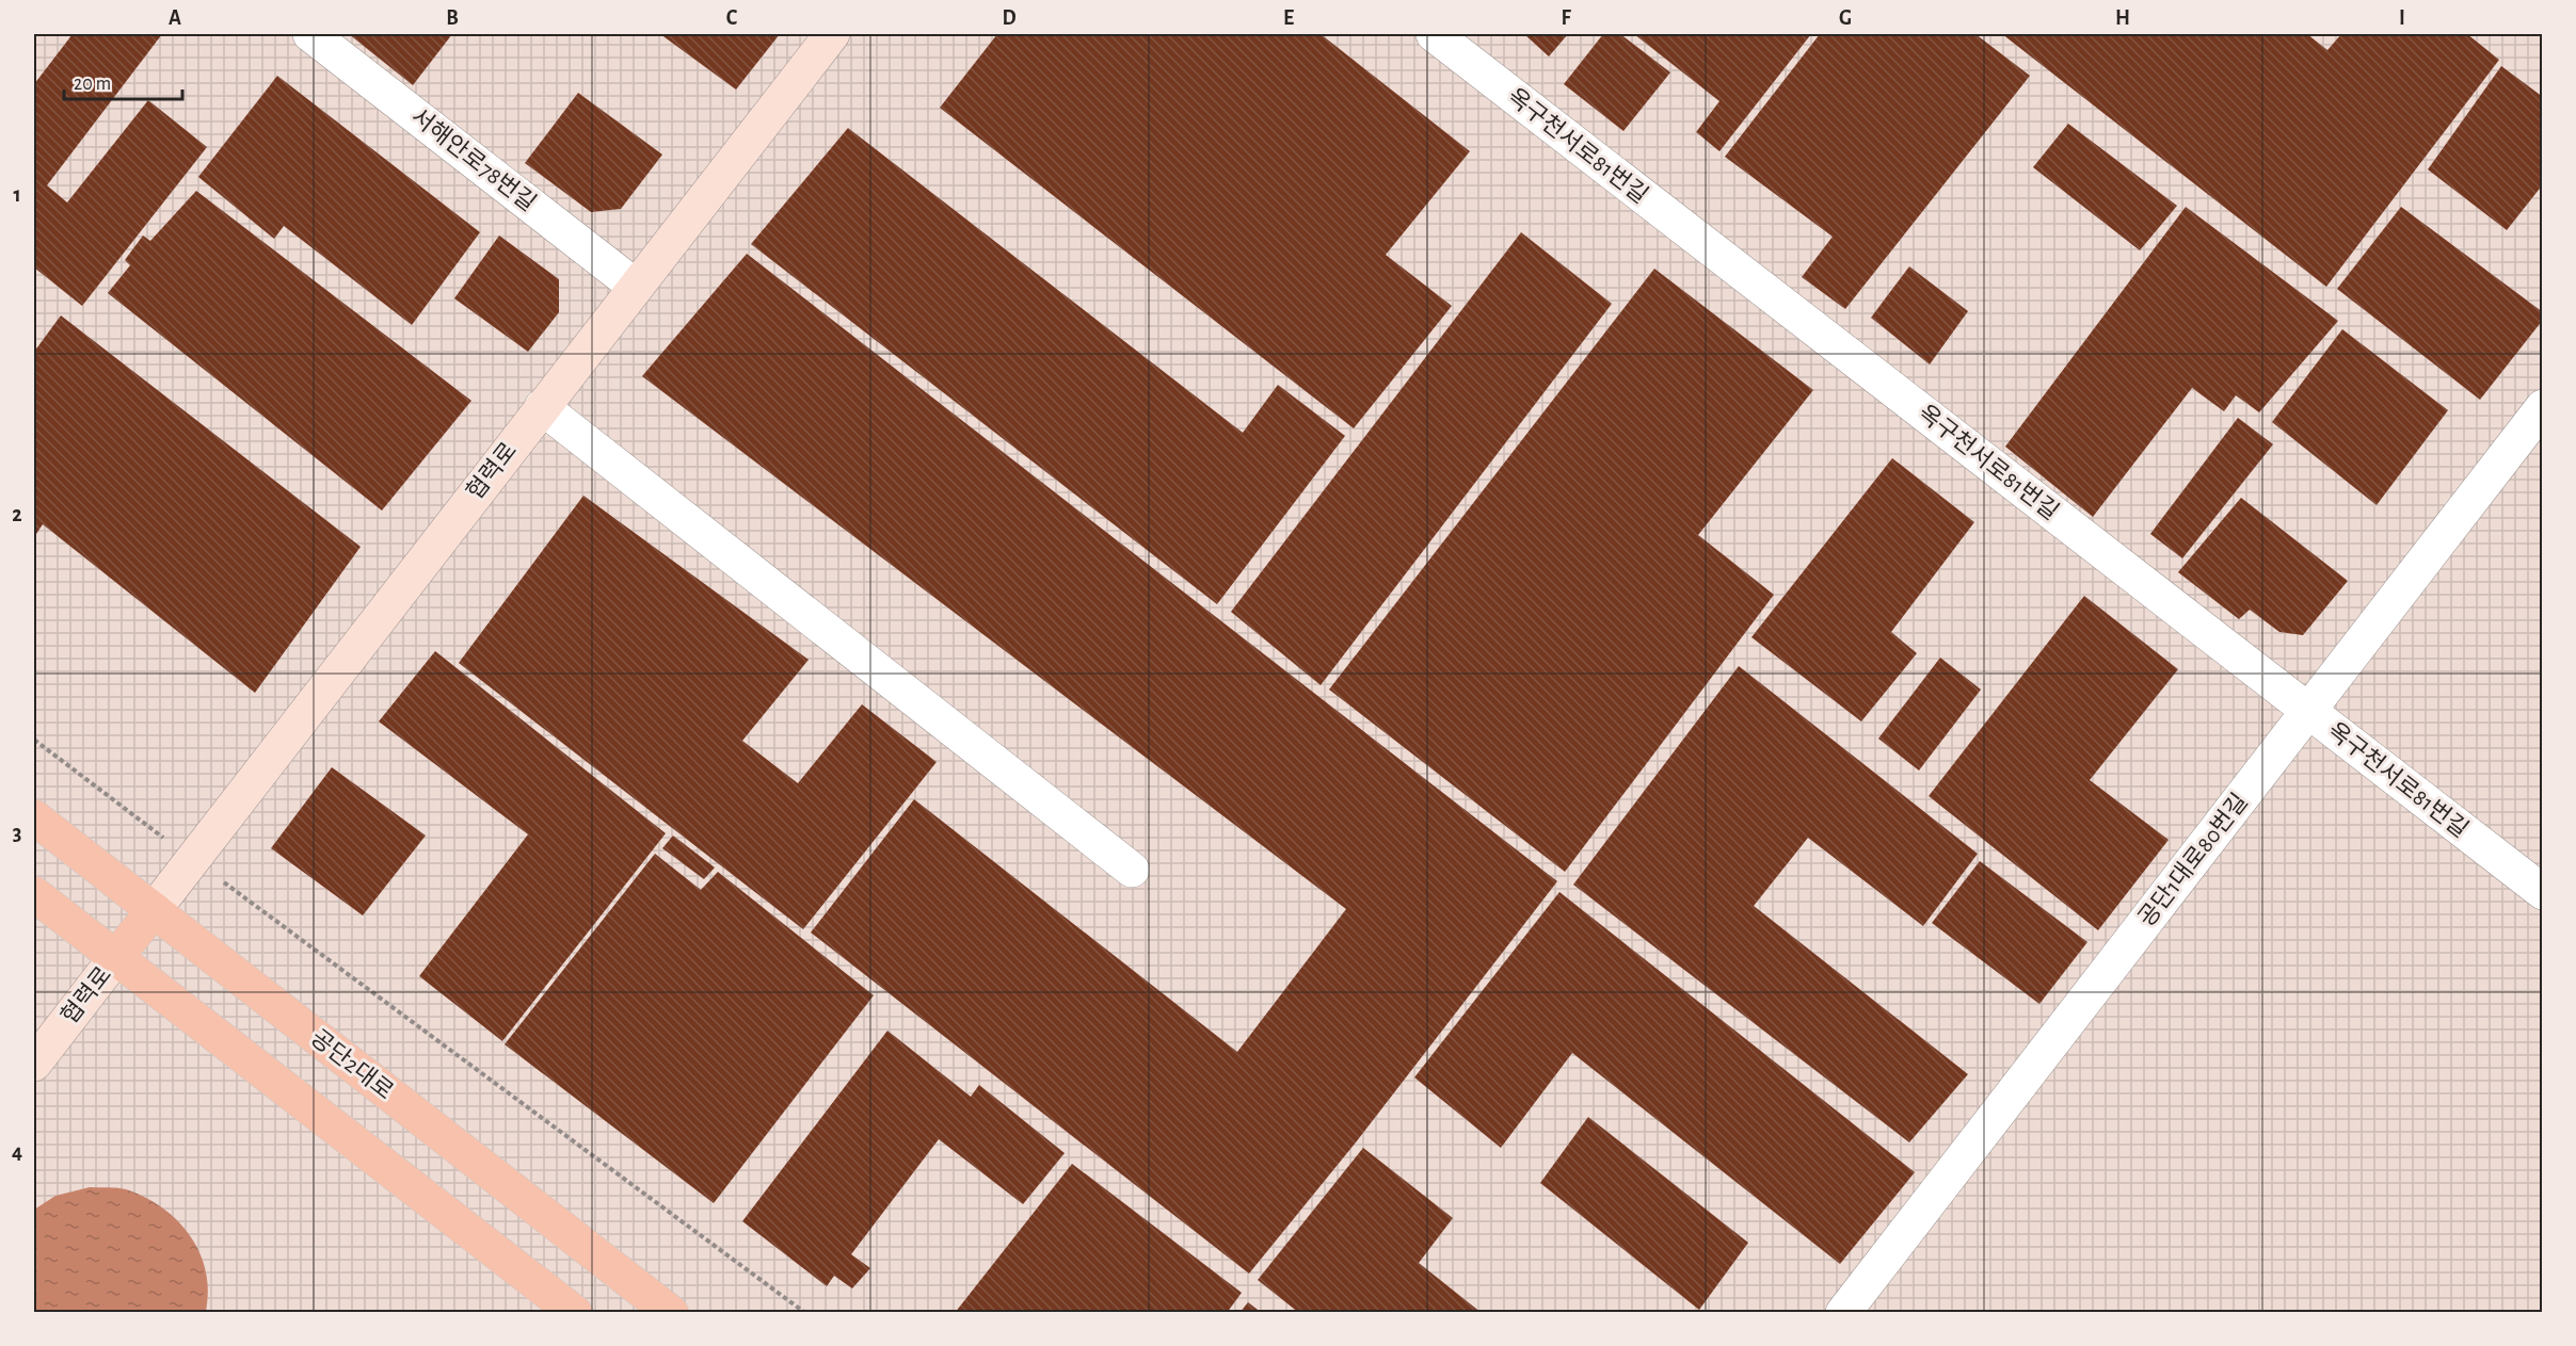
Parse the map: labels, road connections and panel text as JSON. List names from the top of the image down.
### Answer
{
  "streets": {
    "main road": ["공단2대로"],
    "street": [
      "옥구천서로81번길",
      "서해안로78번길",
      "협력로",
      "공단1대로80번길"
    ]
  },
  "crossings": [
    ["옥구천서로81번길", "공단1대로80번길"],
    ["서해안로78번길", "협력로"],
    ["협력로", "공단2대로"]
  ],
  "scale_bar": "20 m",
  "grid": {
    "columns": [
      "A",
      "B",
      "C",
      "D",
      "E",
      "F",
      "G",
      "H",
      "I"
    ],
    "rows": [
      "1",
      "2",
      "3",
      "4"
    ]
  }
}
